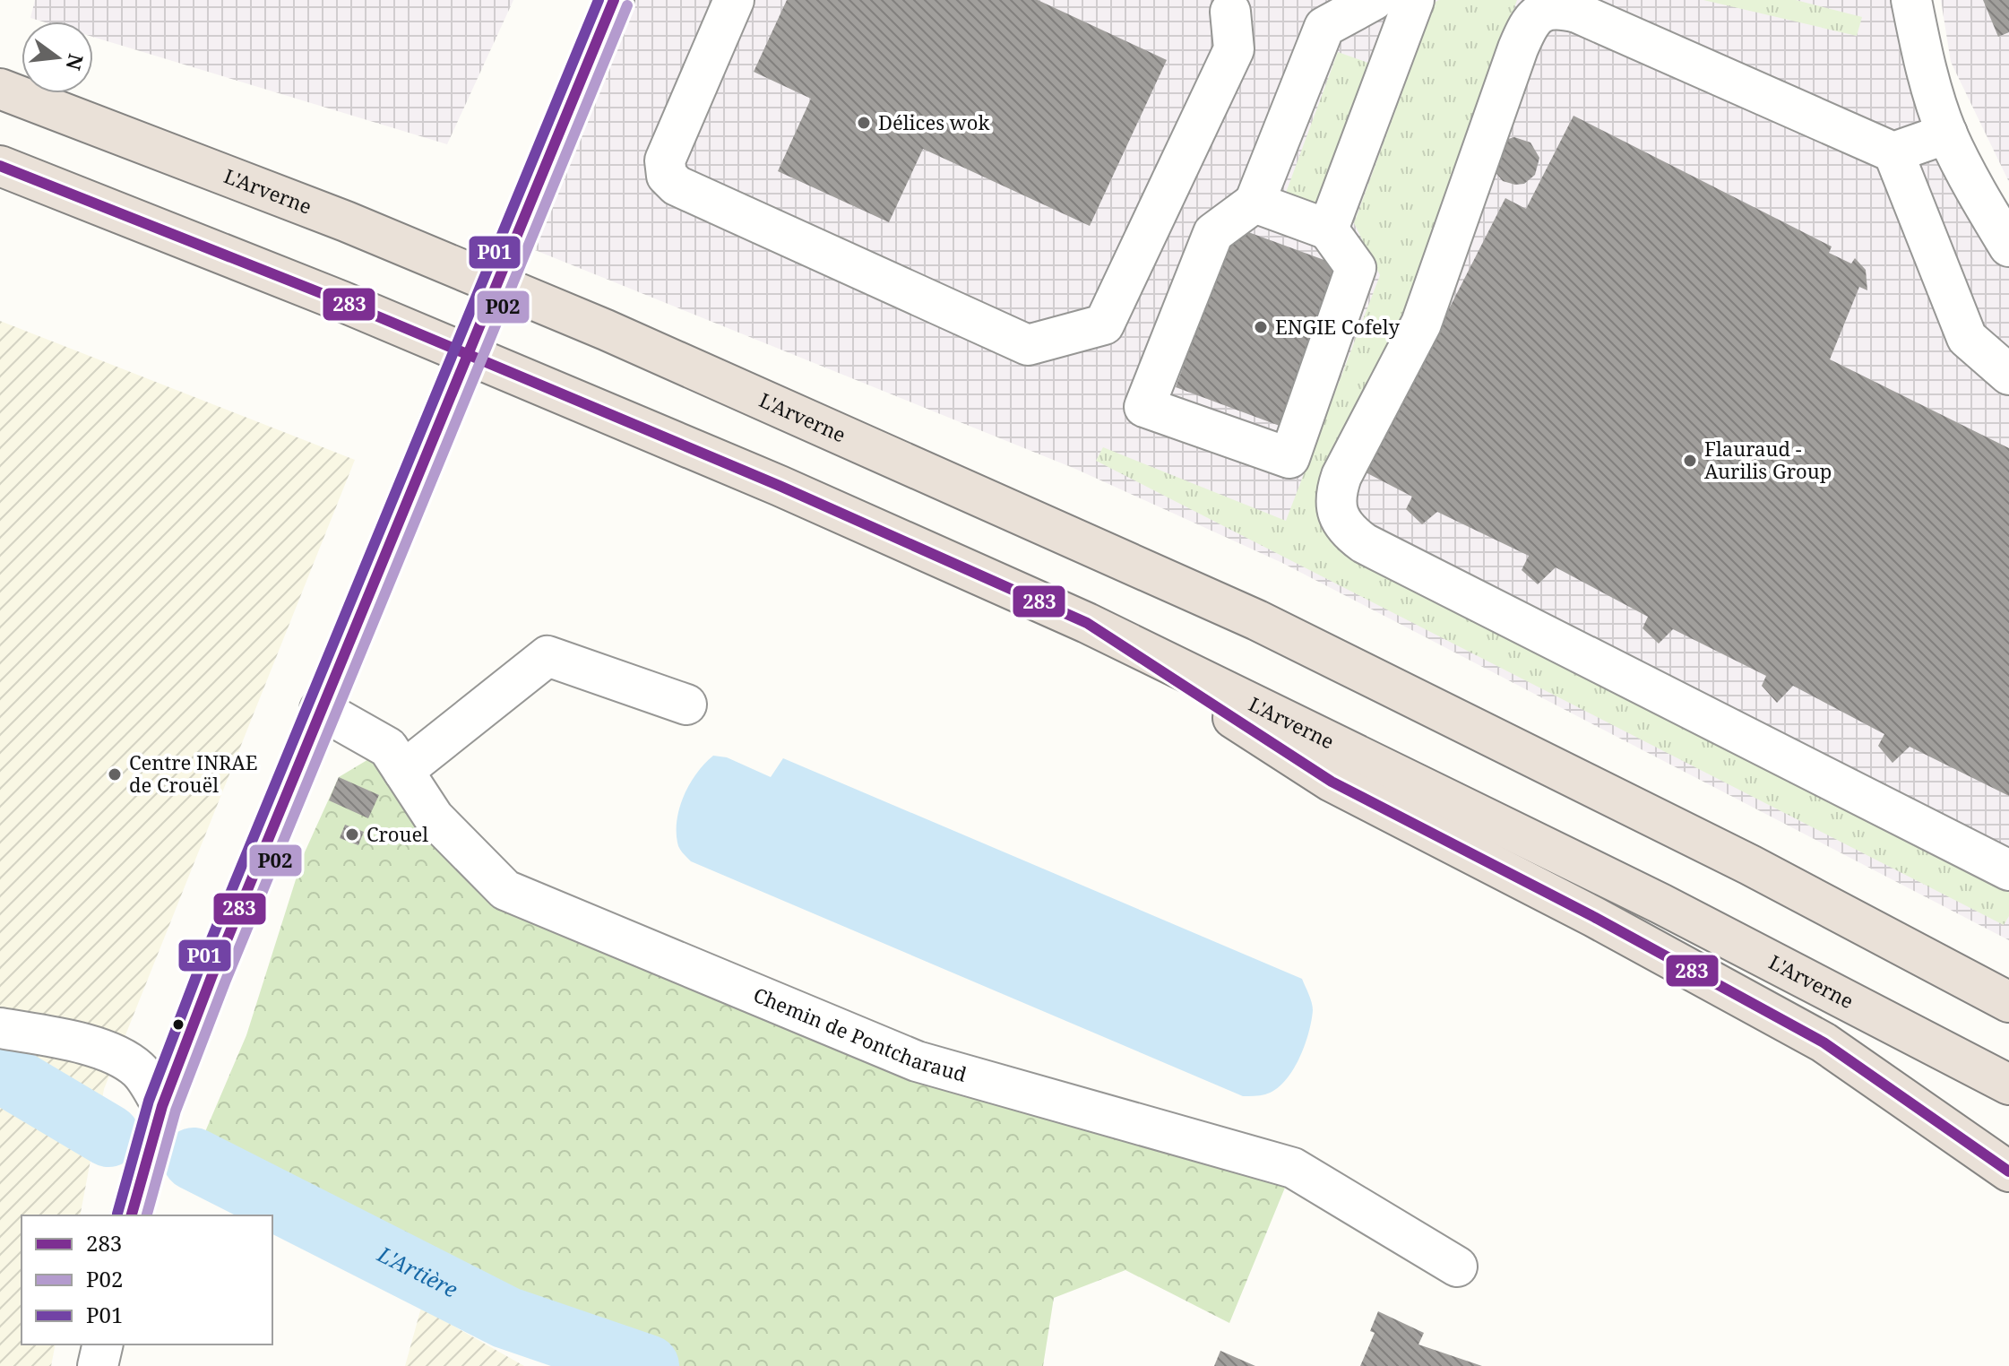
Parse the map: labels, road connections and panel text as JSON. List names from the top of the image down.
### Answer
{
  "streets": {
    "highway": ["L'Arverne"],
    "street": ["Chemin de Pontcharaud"]
  },
  "water": ["L'Artière"],
  "places": [
    "Délices wok",
    "ENGIE Cofely",
    "Flauraud - Aurilis Group",
    "Centre INRAE de Crouël",
    "Crouel"
  ],
  "lines": ["transit line 283", "transit line P01", "transit line P02"],
  "legend": ["283", "P02", "P01"],
  "north": "right"
}
